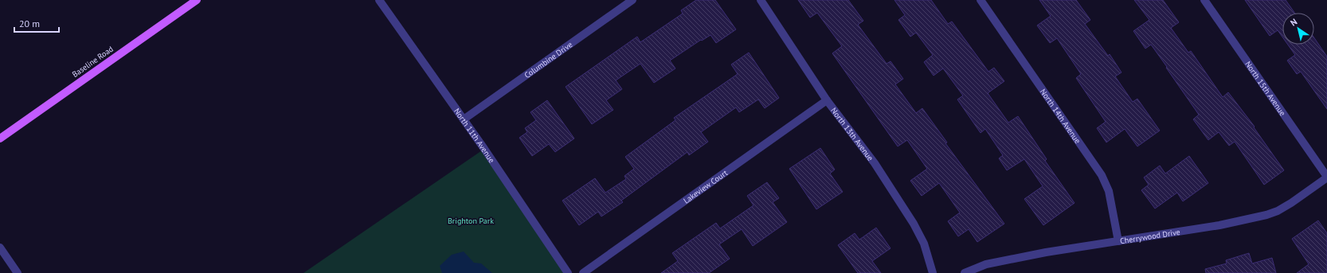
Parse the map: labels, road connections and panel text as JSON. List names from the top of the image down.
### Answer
{
  "streets": {
    "main road": ["Baseline Road"],
    "street": [
      "Columbine Drive",
      "North 15th Avenue",
      "North 14th Avenue",
      "North 13th Avenue",
      "North 11th Avenue",
      "Lakeview Court",
      "Cherrywood Drive"
    ]
  },
  "crossings": [
    ["Columbine Drive", "North 11th Avenue"],
    ["North 15th Avenue", "Cherrywood Drive"],
    ["North 14th Avenue", "Cherrywood Drive"],
    ["North 13th Avenue", "Lakeview Court"]
  ],
  "parks": ["Brighton Park"],
  "scale_bar": "20 m",
  "north": "top left"
}
